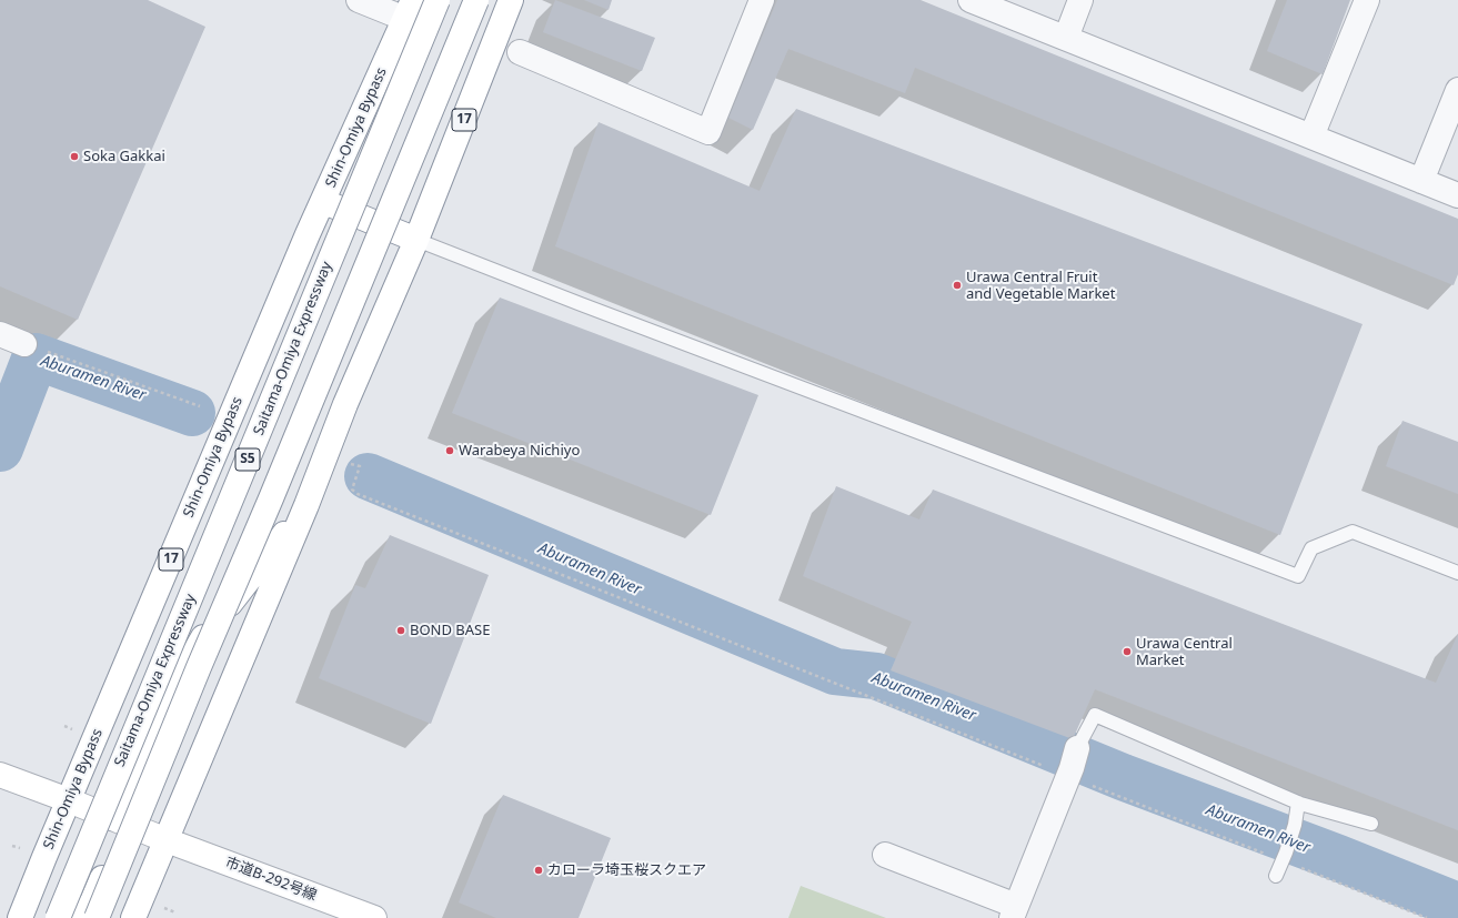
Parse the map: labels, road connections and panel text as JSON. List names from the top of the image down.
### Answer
{
  "streets": {
    "main road": [
      "17",
      "Shin-Omiya Bypass",
      "Saitama-Omiya Expressway",
      "S5",
      "市道B-292号線"
    ]
  },
  "crossings": [
    ["17", "市道B-292号線"],
    ["Shin-Omiya Bypass", "市道B-292号線"]
  ],
  "water": ["Aburamen River"],
  "places": [
    "Soka Gakkai",
    "Urawa Central Fruit and Vegetable Market",
    "Warabeya Nichiyo",
    "BOND BASE",
    "Urawa Central Market",
    "カローラ埼玉桜スクエア"
  ]
}
